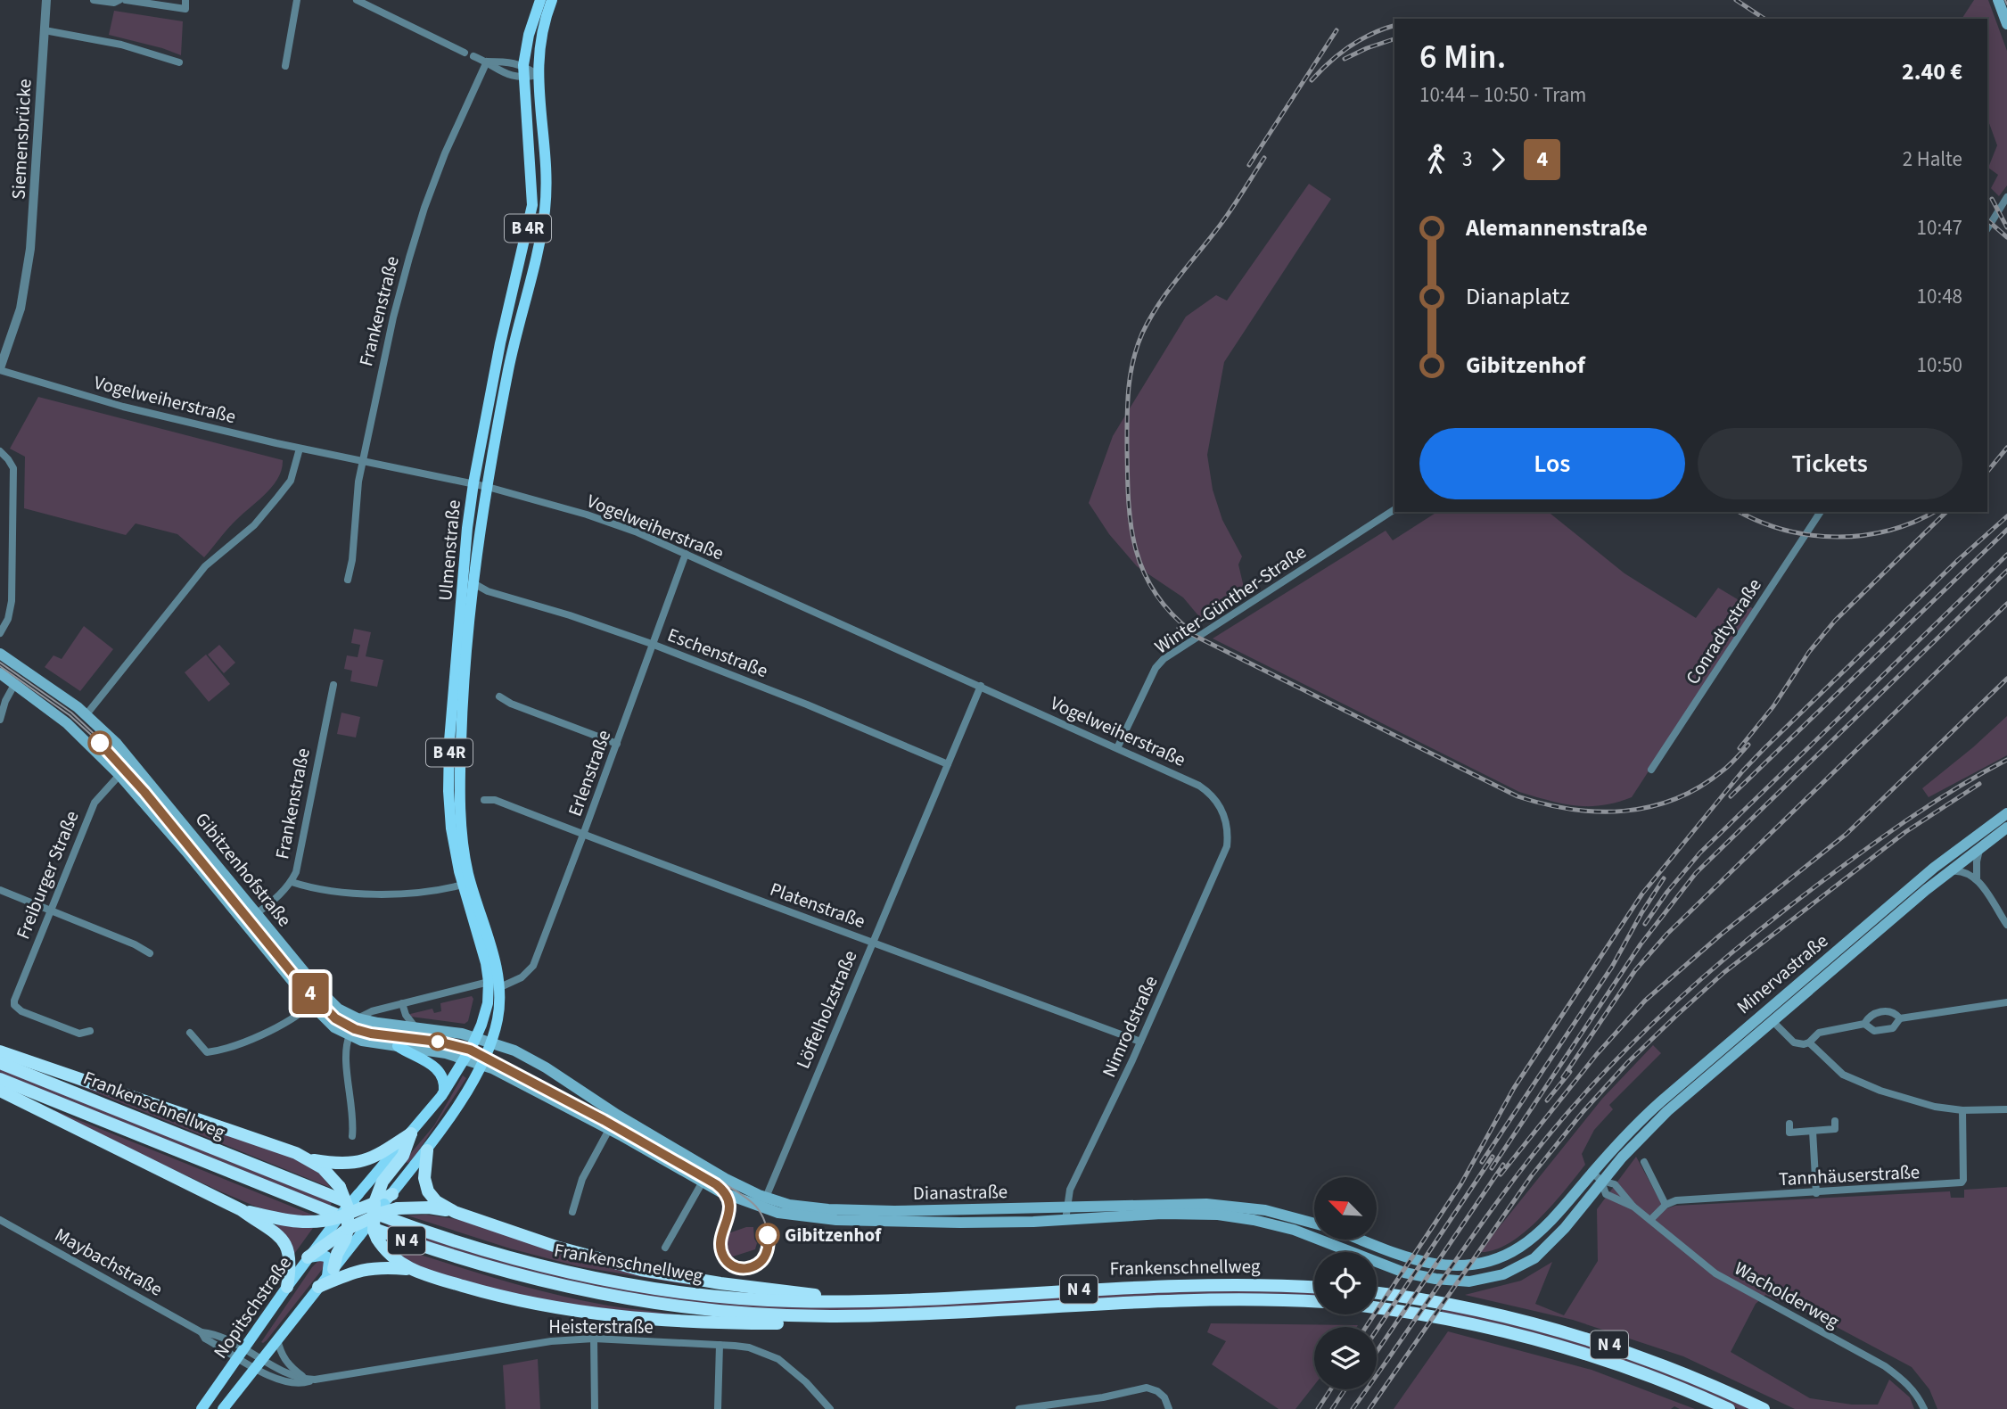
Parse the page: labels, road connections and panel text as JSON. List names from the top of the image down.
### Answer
{
  "streets": {
    "highway": ["Frankenschnellweg", "N 4"],
    "main road": [
      "B 4R",
      "Ulmenstraße",
      "Gibitzenhofstraße",
      "Minervastraße",
      "Dianastraße",
      "Nopitschstraße"
    ],
    "street": [
      "Siemensbrücke",
      "Frankenstraße",
      "Vogelweiherstraße",
      "Winter-Günther-Straße",
      "Conradtystraße",
      "Eschenstraße",
      "Erlenstraße",
      "Freiburger Straße",
      "Platenstraße",
      "Löffelholzstraße",
      "Nimrodstraße",
      "Tannhäuserstraße",
      "Maybachstraße",
      "Wacholderweg",
      "Heisterstraße"
    ]
  },
  "crossings": [
    ["Siemensbrücke", "Vogelweiherstraße"],
    ["B 4R", "Ulmenstraße"],
    ["B 4R", "Gibitzenhofstraße"],
    ["B 4R", "Dianastraße"],
    ["B 4R", "Nopitschstraße"],
    ["Frankenstraße", "Vogelweiherstraße"],
    ["Frankenstraße", "Gibitzenhofstraße"],
    ["Vogelweiherstraße", "Ulmenstraße"],
    ["Vogelweiherstraße", "Winter-Günther-Straße"],
    ["Vogelweiherstraße", "Erlenstraße"],
    ["Vogelweiherstraße", "Löffelholzstraße"],
    ["Vogelweiherstraße", "Nimrodstraße"],
    ["Ulmenstraße", "Eschenstraße"],
    ["Ulmenstraße", "Erlenstraße"],
    ["Ulmenstraße", "Gibitzenhofstraße"],
    ["Ulmenstraße", "Dianastraße"],
    ["Eschenstraße", "Erlenstraße"],
    ["Eschenstraße", "Löffelholzstraße"],
    ["Erlenstraße", "Platenstraße"],
    ["Gibitzenhofstraße", "Freiburger Straße"],
    ["Gibitzenhofstraße", "Dianastraße"],
    ["Platenstraße", "Löffelholzstraße"],
    ["Platenstraße", "Nimrodstraße"],
    ["Minervastraße", "Dianastraße"],
    ["Minervastraße", "Wacholderweg"],
    ["Löffelholzstraße", "Dianastraße"],
    ["Nimrodstraße", "Dianastraße"],
    ["Maybachstraße", "Nopitschstraße"],
    ["Maybachstraße", "Heisterstraße"],
    ["Nopitschstraße", "Heisterstraße"]
  ],
  "places": ["Gibitzenhof"],
  "lines": ["tram line 4"],
  "north": "top left",
  "page": {
    "on_map": "4",
    "heading": ["6 Min.", "10:44 – 10:50 · Tram", "2.40 €"],
    "legs": ["3", "4", "2 Halte"],
    "list": [
      {
        "name": "Alemannenstraße",
        "value": "10:47"
      },
      {
        "name": "Dianaplatz",
        "value": "10:48"
      },
      {
        "name": "Gibitzenhof",
        "value": "10:50"
      }
    ],
    "buttons": ["Los", "Tickets"]
  }
}
